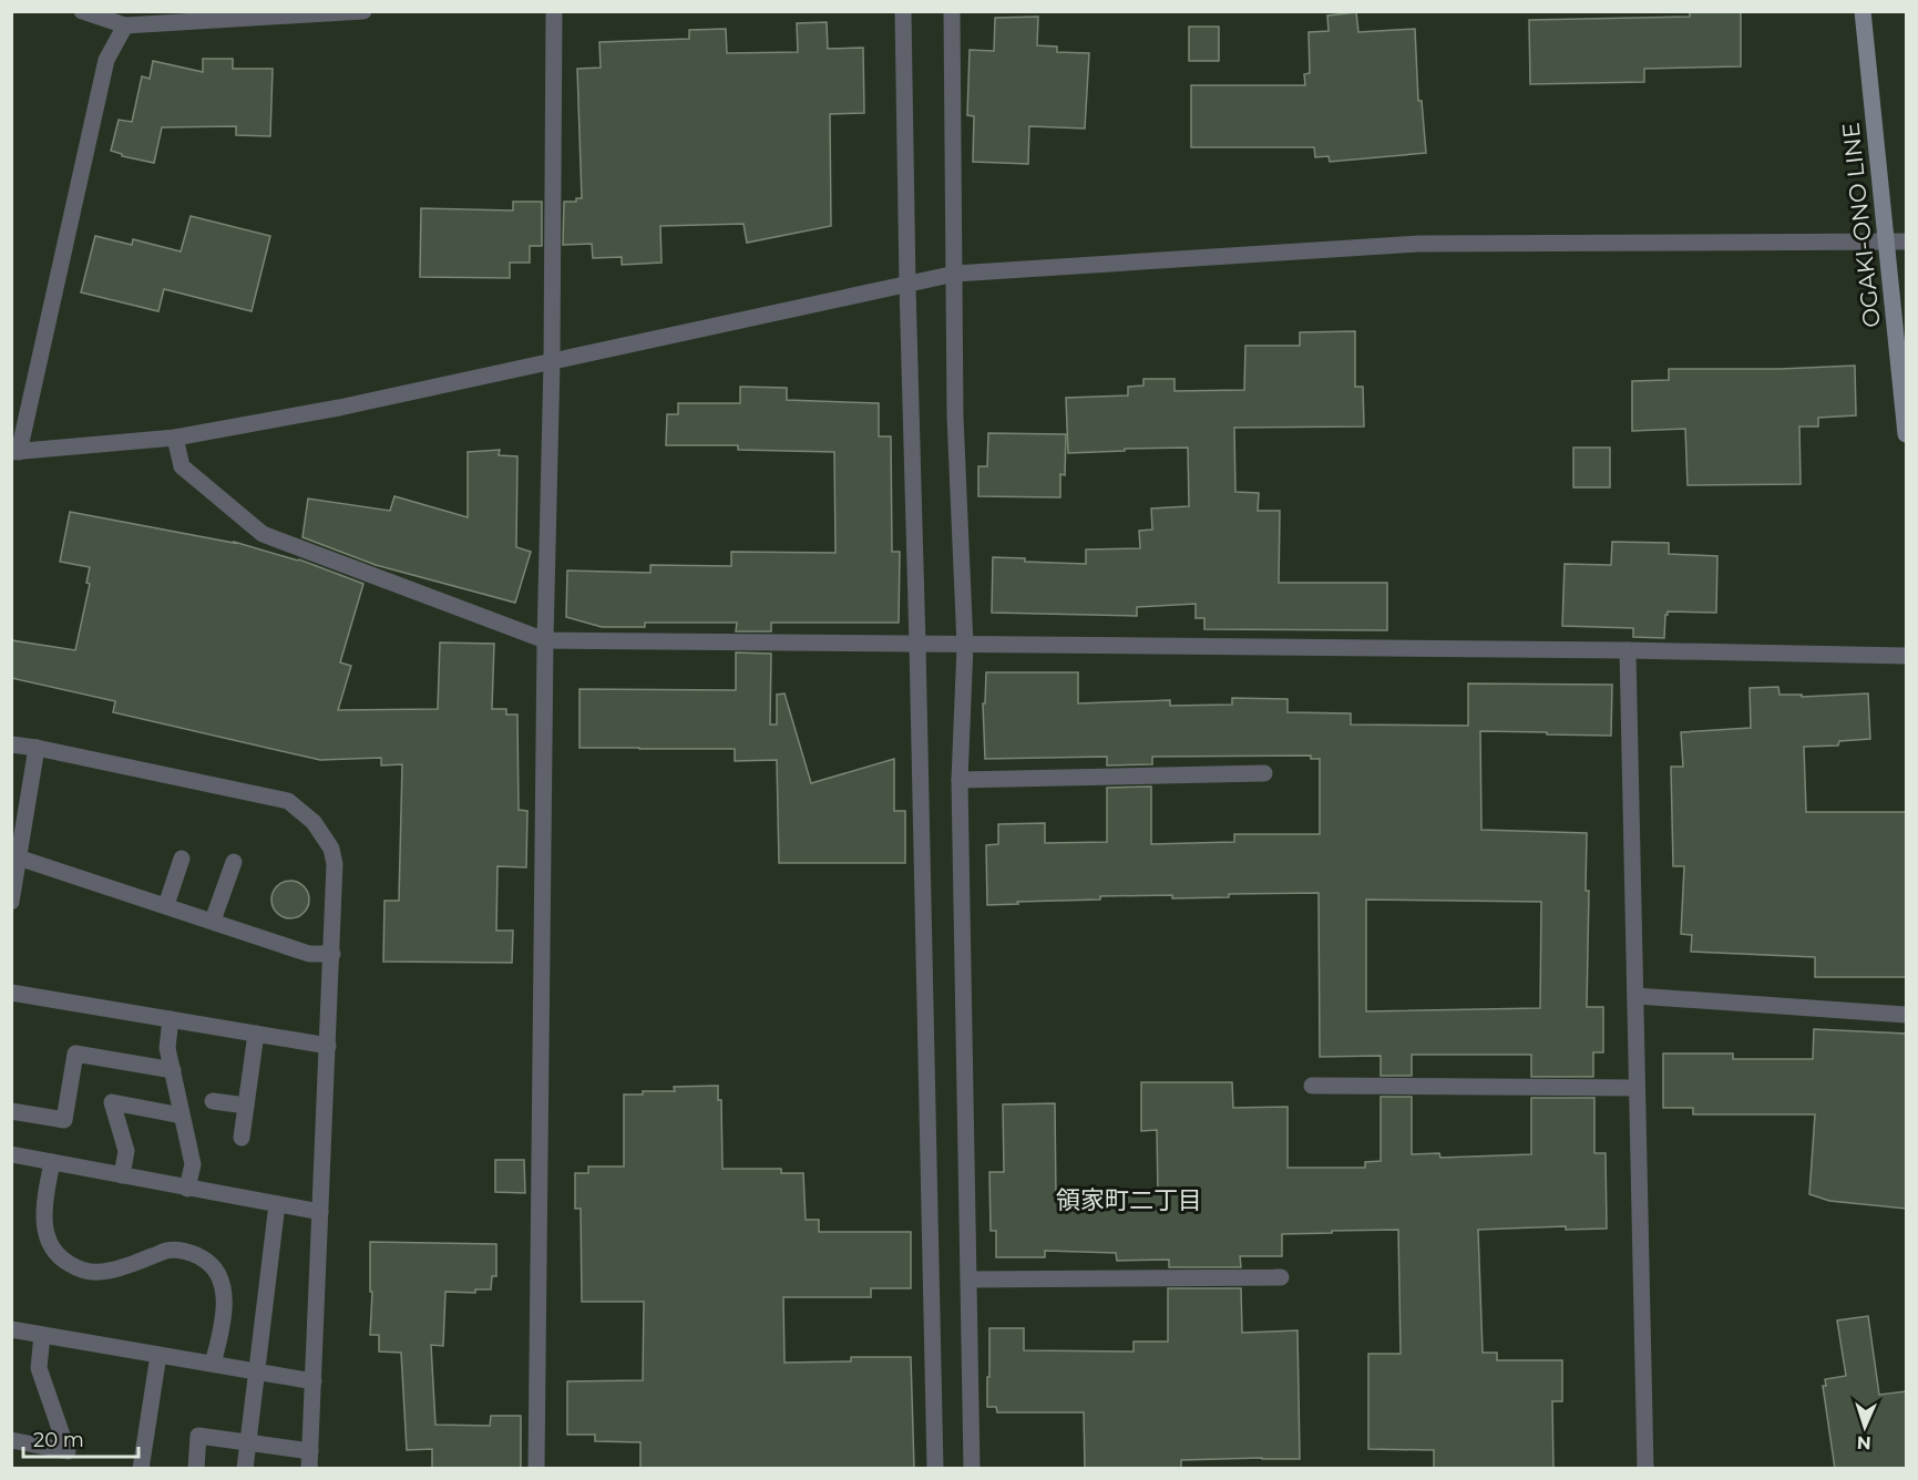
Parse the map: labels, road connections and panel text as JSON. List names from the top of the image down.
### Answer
{
  "streets": {
    "main road": ["OGAKI-ONO LINE"]
  },
  "districts": ["領家町二丁目"],
  "scale_bar": "20 m",
  "north": "bottom"
}
